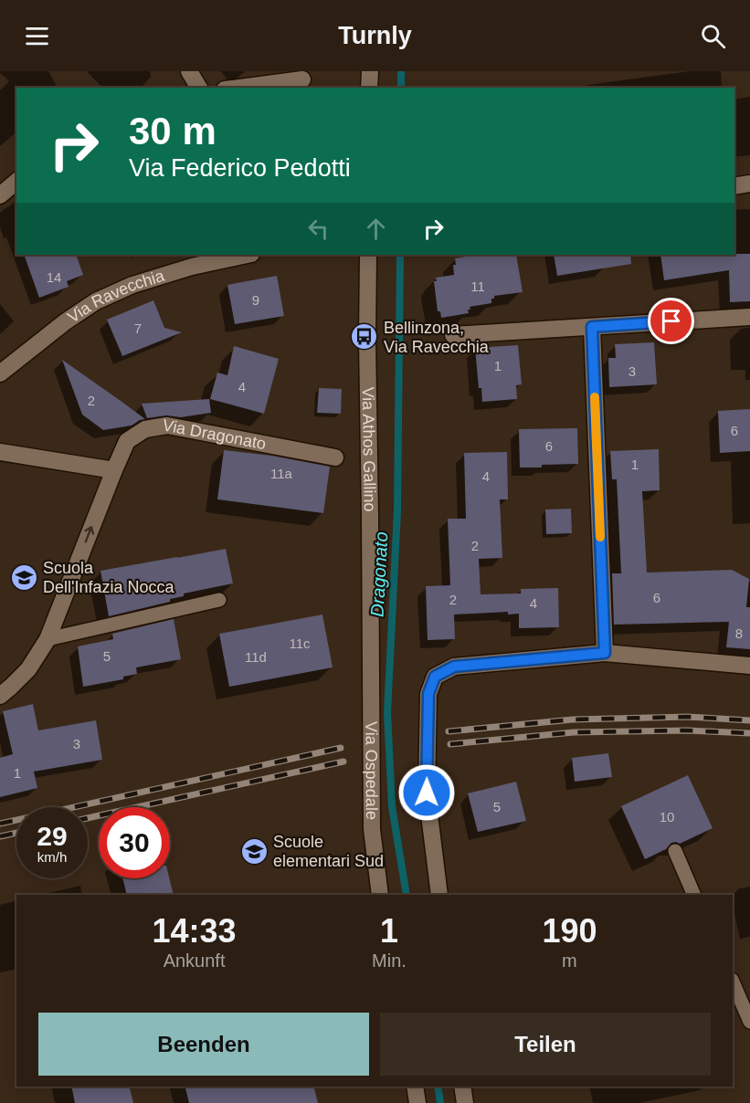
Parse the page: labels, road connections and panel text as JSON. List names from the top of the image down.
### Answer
{
  "streets": {
    "street": [
      "Via Ravecchia",
      "Via Dragonato",
      "Via Athos Gallino",
      "Via Ospedale"
    ]
  },
  "crossings": [
    ["Via Athos Gallino", "Via Ospedale"]
  ],
  "one_way": ["Via Dragonato"],
  "water": ["Dragonato"],
  "places": {
    "bus stop": ["Bellinzona, Via Ravecchia"],
    "school or university": ["Scuola Dell'Infazia Nocca", "Scuole elementari Sud"]
  },
  "house_numbers": [
    "14",
    "11",
    "9",
    "7",
    "1",
    "3",
    "4",
    "2",
    "6",
    "6",
    "1",
    "11a",
    "4",
    "2",
    "6",
    "2",
    "4",
    "8",
    "11c",
    "5",
    "11d",
    "3",
    "1",
    "5",
    "10"
  ],
  "page": {
    "header": "Turnly",
    "turn": ["30 m", "Via Federico Pedotti"],
    "speed": "29 km/h",
    "limit": "30",
    "eta": [
      "14:33",
      "Ankunft",
      "1",
      "Min.",
      "190",
      "m"
    ],
    "buttons": ["Beenden", "Teilen"]
  }
}
